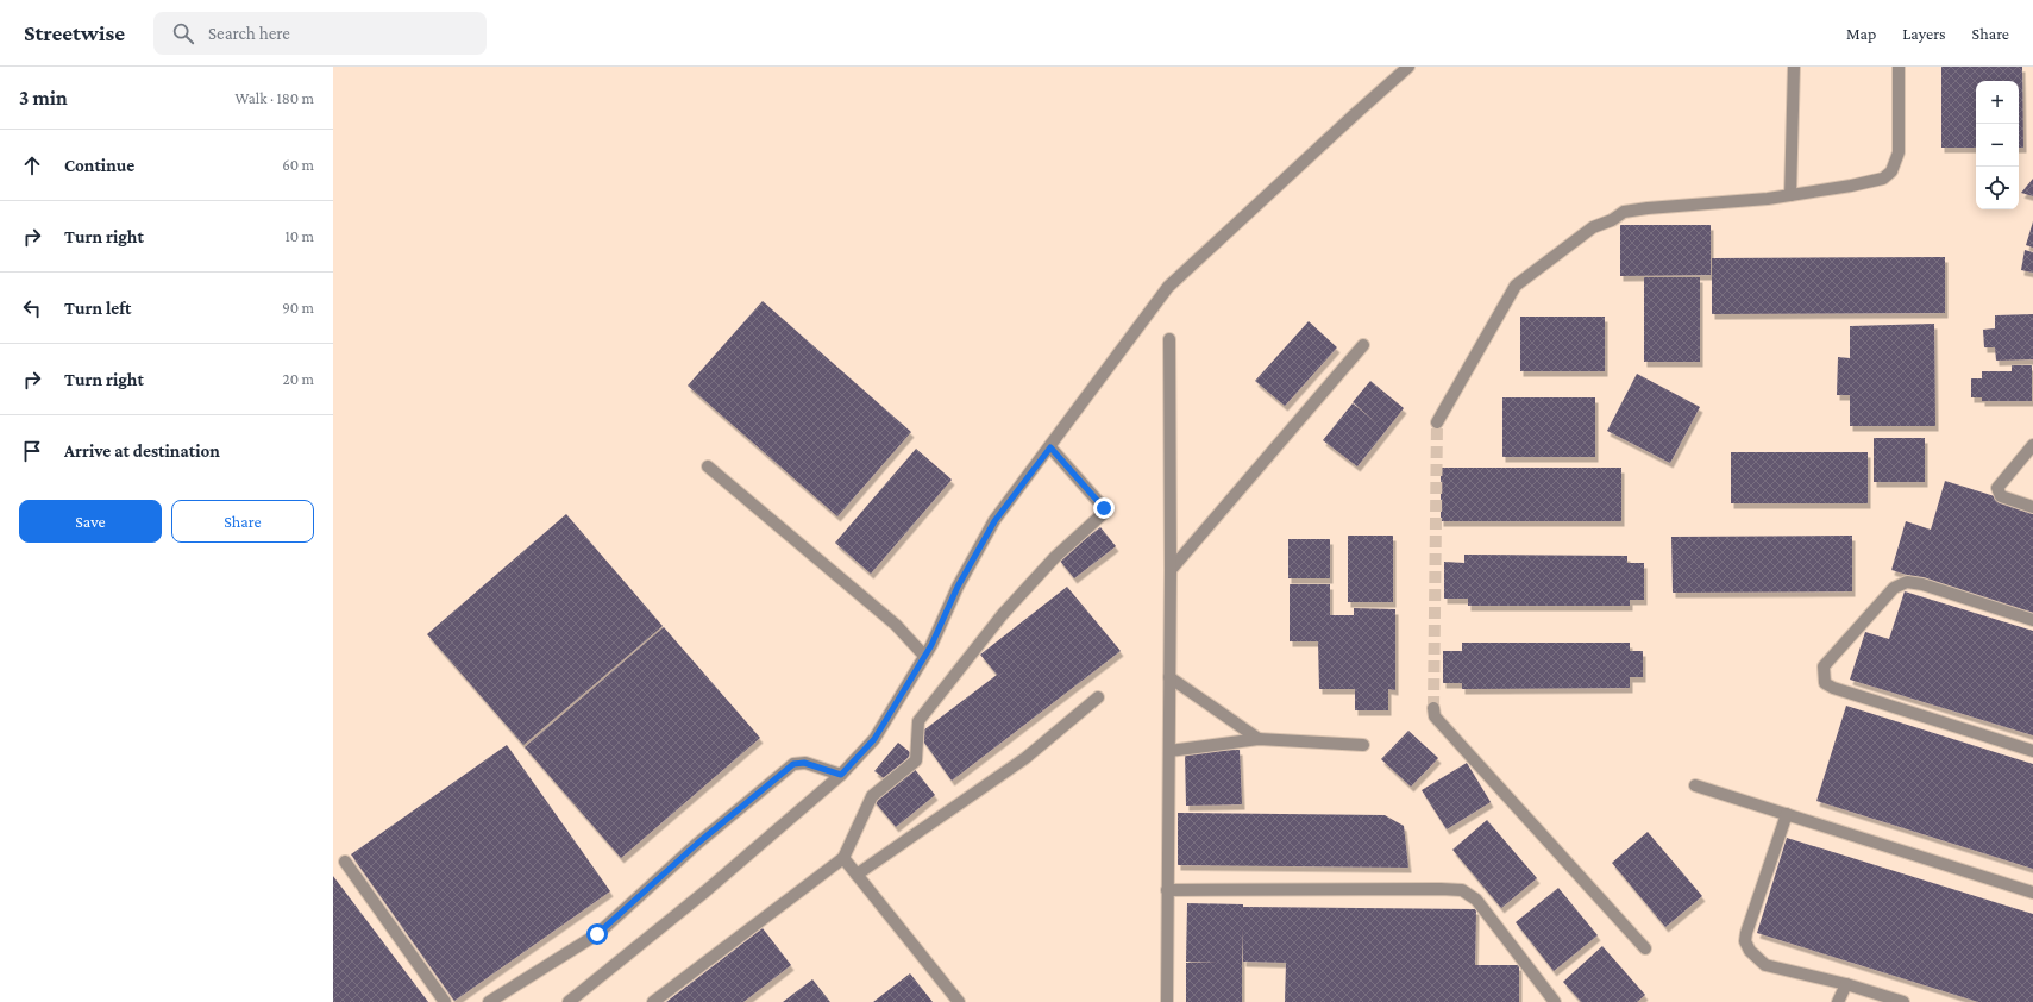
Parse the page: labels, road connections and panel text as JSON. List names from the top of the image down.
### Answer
{
  "page": {
    "header": "Streetwise",
    "search": "Search here",
    "nav": ["Map", "Layers", "Share"],
    "heading": ["3 min", "Walk · 180 m"],
    "map_buttons": ["+", "−"],
    "list": [
      ["Continue", "60 m"],
      ["Turn right", "10 m"],
      ["Turn left", "90 m"],
      ["Turn right", "20 m"],
      "Arrive at destination"
    ],
    "buttons": ["Save", "Share"]
  }
}
